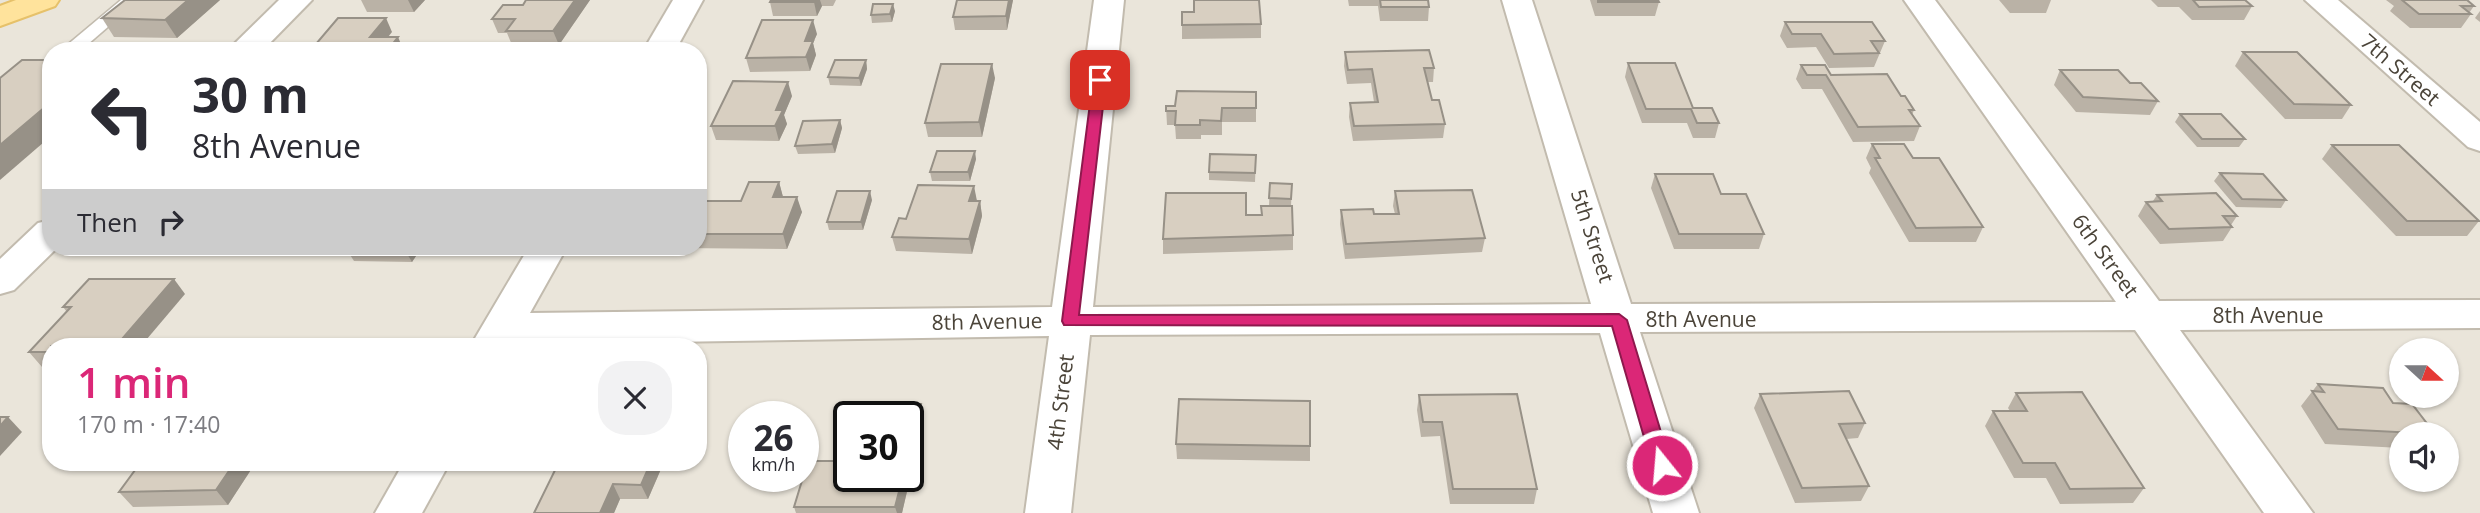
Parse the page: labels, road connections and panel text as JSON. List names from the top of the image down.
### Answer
{
  "streets": {
    "street": [
      "7th Street",
      "5th Street",
      "6th Street",
      "8th Avenue",
      "4th Street"
    ]
  },
  "crossings": [
    ["5th Street", "8th Avenue"],
    ["6th Street", "8th Avenue"],
    ["8th Avenue", "4th Street"]
  ],
  "north": "right",
  "page": {
    "turn": ["30 m", "8th Avenue"],
    "then": "Then",
    "heading": ["1 min", "170 m · 17:40"],
    "speed": "26 km/h",
    "limit": "30"
  }
}
